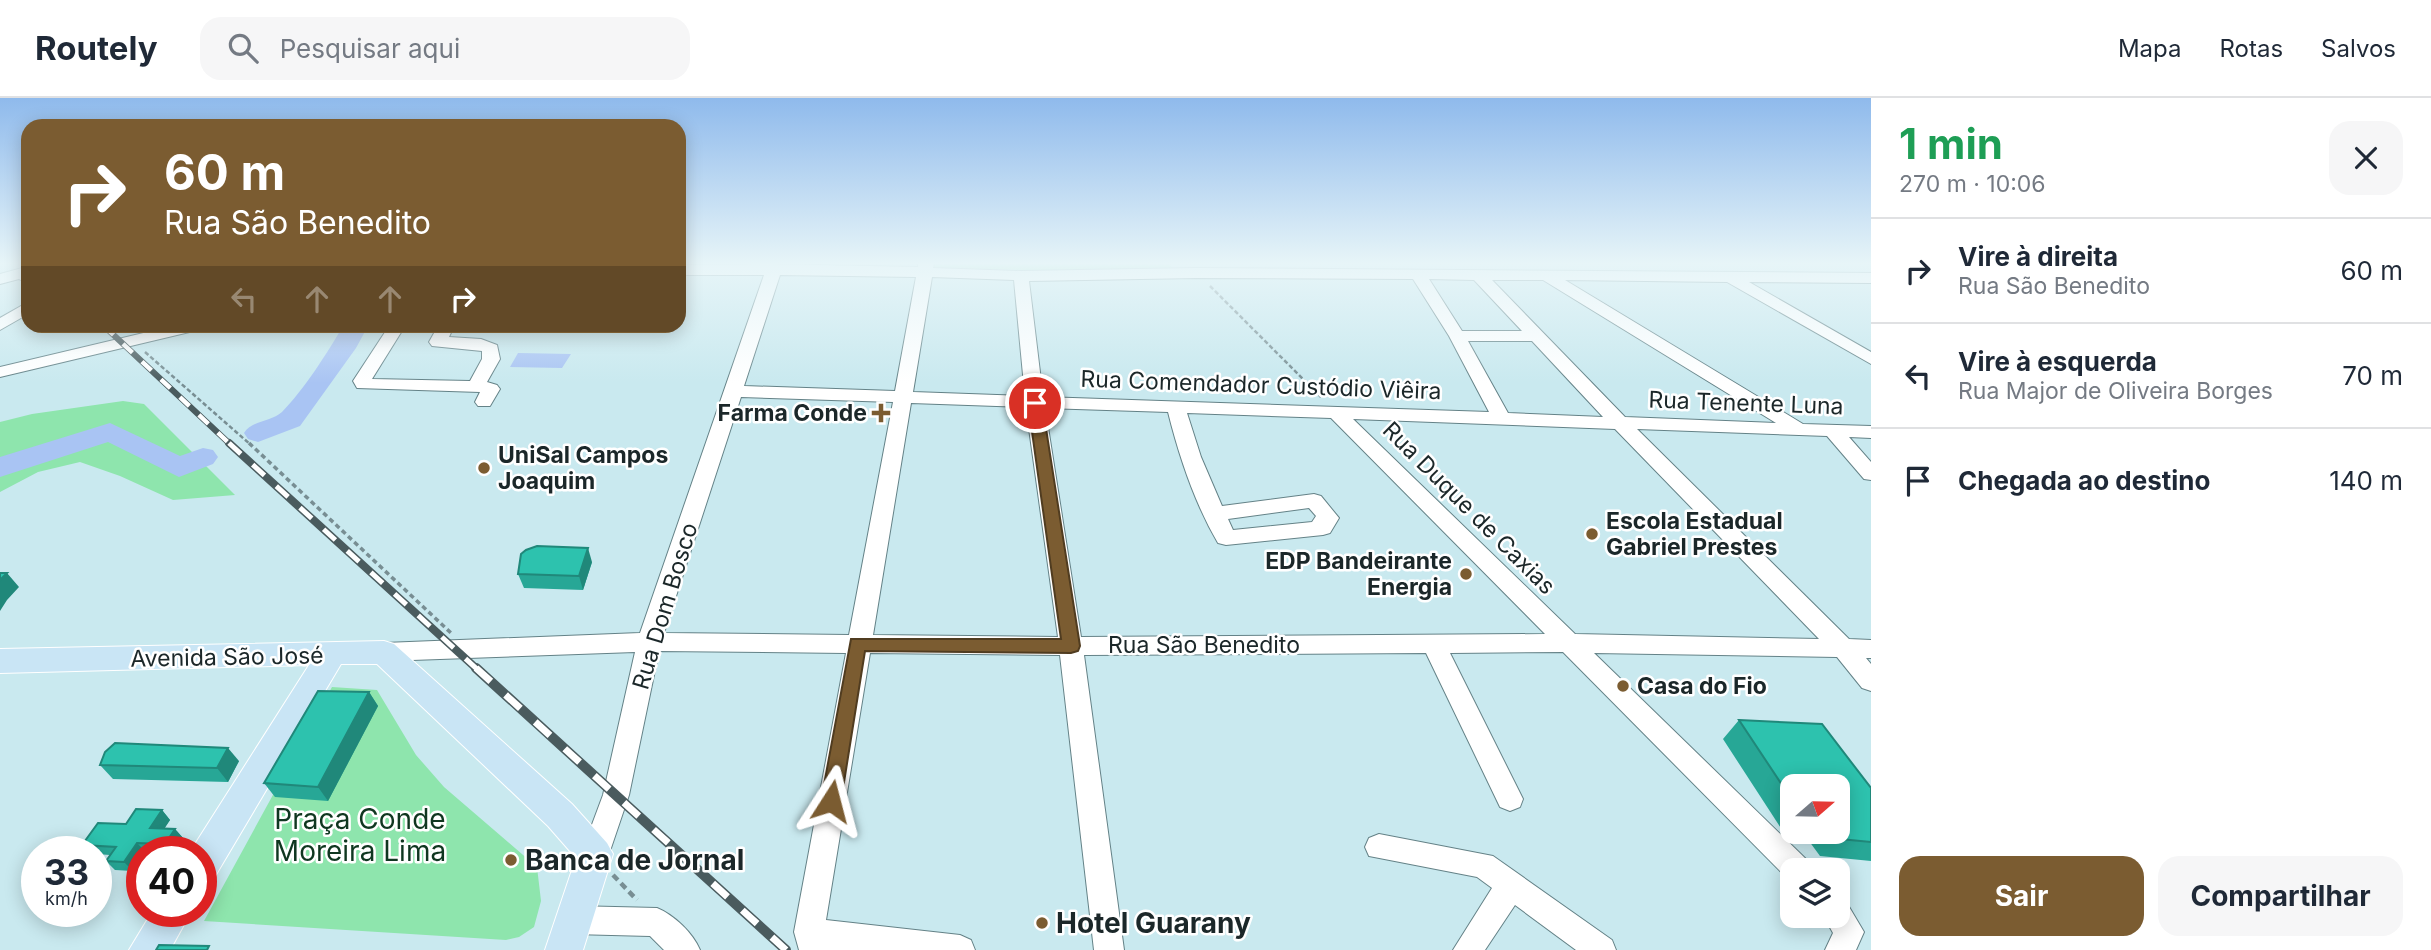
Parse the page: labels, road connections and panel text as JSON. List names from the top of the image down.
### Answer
{
  "streets": {
    "main road": ["Rua Dom Bosco", "Avenida São José"],
    "street": [
      "Rua Comendador Custódio Viêira",
      "Rua Tenente Luna",
      "Rua Duque de Caxias",
      "Rua São Benedito"
    ]
  },
  "crossings": [
    ["Rua Comendador Custódio Viêira", "Rua Tenente Luna"],
    ["Rua Comendador Custódio Viêira", "Rua Duque de Caxias"],
    ["Rua Comendador Custódio Viêira", "Rua Dom Bosco"],
    ["Rua Duque de Caxias", "Rua São Benedito"],
    ["Rua Dom Bosco", "Rua São Benedito"],
    ["Rua São Benedito", "Avenida São José"]
  ],
  "parks": ["Praça Conde Moreira Lima"],
  "places": {
    "health": ["Farma Conde"],
    "other": [
      "UniSal Campos Joaquim",
      "Escola Estadual Gabriel Prestes",
      "EDP Bandeirante Energia",
      "Casa do Fio",
      "Banca de Jornal",
      "Hotel Guarany"
    ]
  },
  "north": "right",
  "page": {
    "header": "Routely",
    "search": "Pesquisar aqui",
    "nav": ["Mapa", "Rotas", "Salvos"],
    "heading": ["1 min", "270 m · 10:06"],
    "turn": ["60 m", "Rua São Benedito"],
    "list": [
      {
        "name": "Vire à direita",
        "note": "Rua São Benedito",
        "value": "60 m"
      },
      {
        "name": "Vire à esquerda",
        "note": "Rua Major de Oliveira Borges",
        "value": "70 m"
      },
      {
        "name": "Chegada ao destino",
        "value": "140 m"
      }
    ],
    "speed": "33 km/h",
    "limit": "40",
    "buttons": ["Sair", "Compartilhar"]
  }
}
